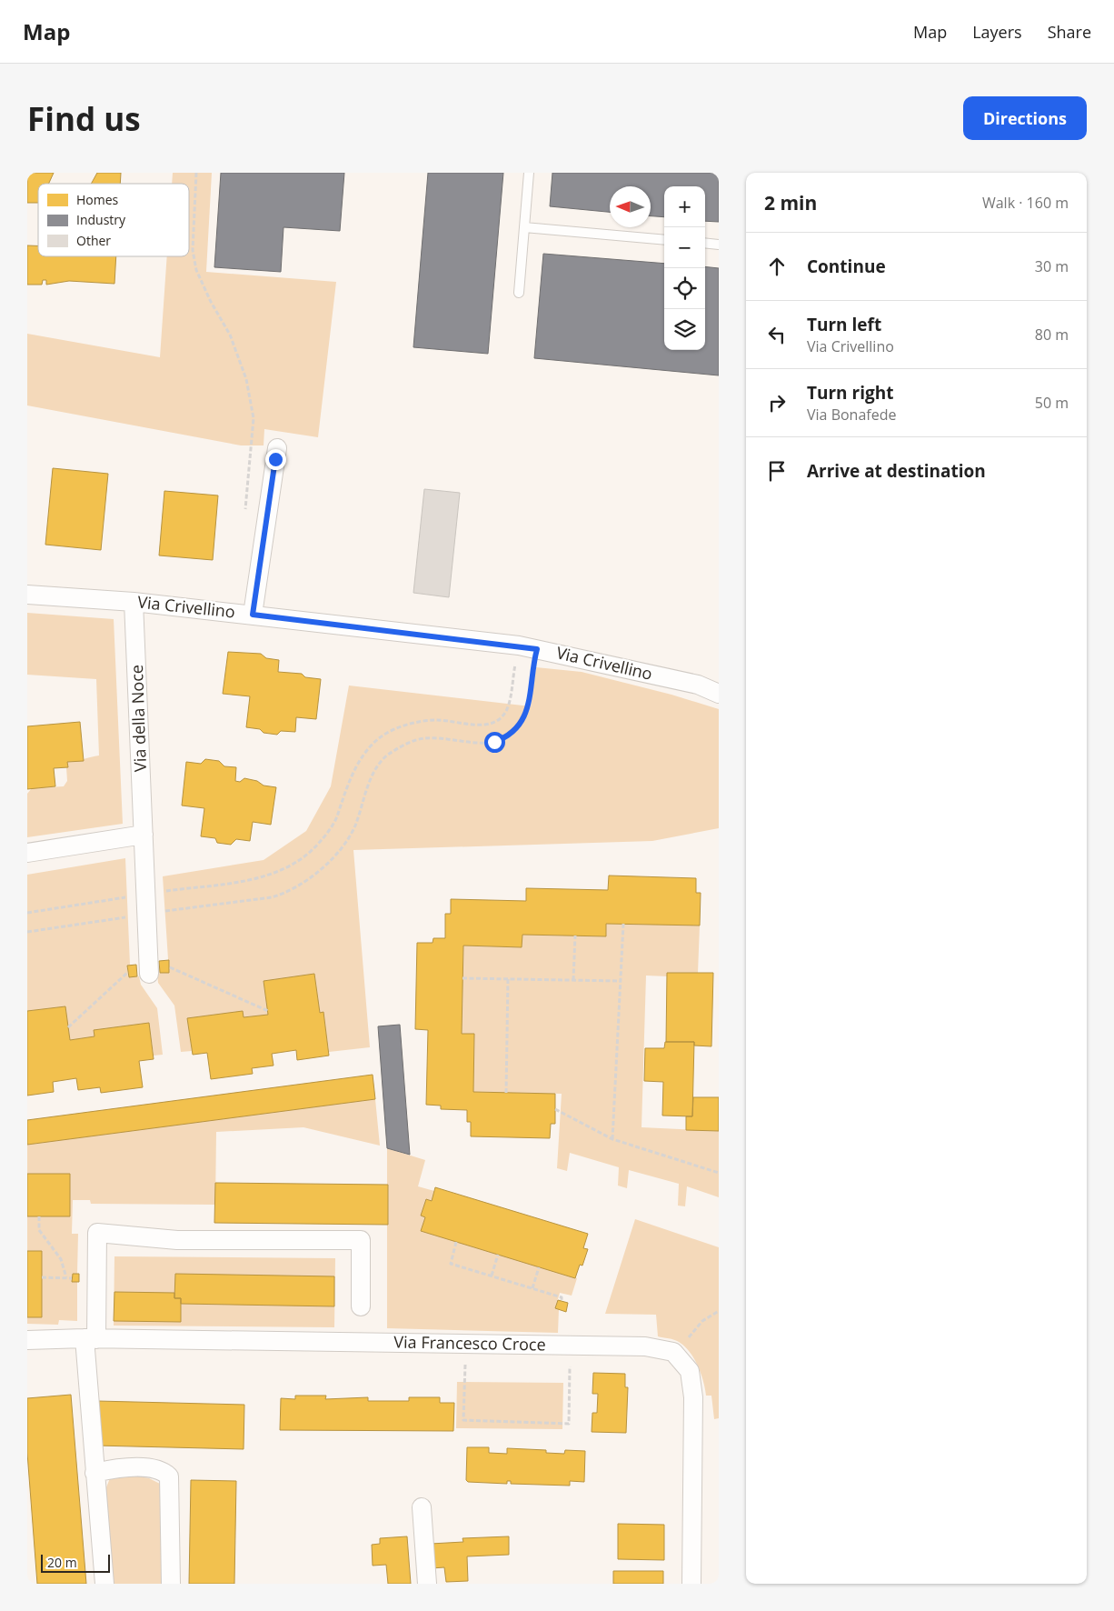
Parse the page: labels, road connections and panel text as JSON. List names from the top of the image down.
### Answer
{
  "streets": {
    "street": ["Via Crivellino", "Via della Noce", "Via Francesco Croce"]
  },
  "crossings": [
    ["Via Crivellino", "Via della Noce"]
  ],
  "legend": ["Homes", "Industry", "Other"],
  "scale_bar": "20 m",
  "north": "left",
  "page": {
    "header": "Map",
    "nav": ["Map", "Layers", "Share"],
    "buttons": "Directions",
    "title": "Find us",
    "heading": ["2 min", "Walk · 160 m"],
    "map_buttons": ["+", "−"],
    "list": [
      ["Continue", "30 m"],
      ["Turn left", "Via Crivellino", "80 m"],
      ["Turn right", "Via Bonafede", "50 m"],
      "Arrive at destination"
    ],
    "scale": "20 m"
  }
}
